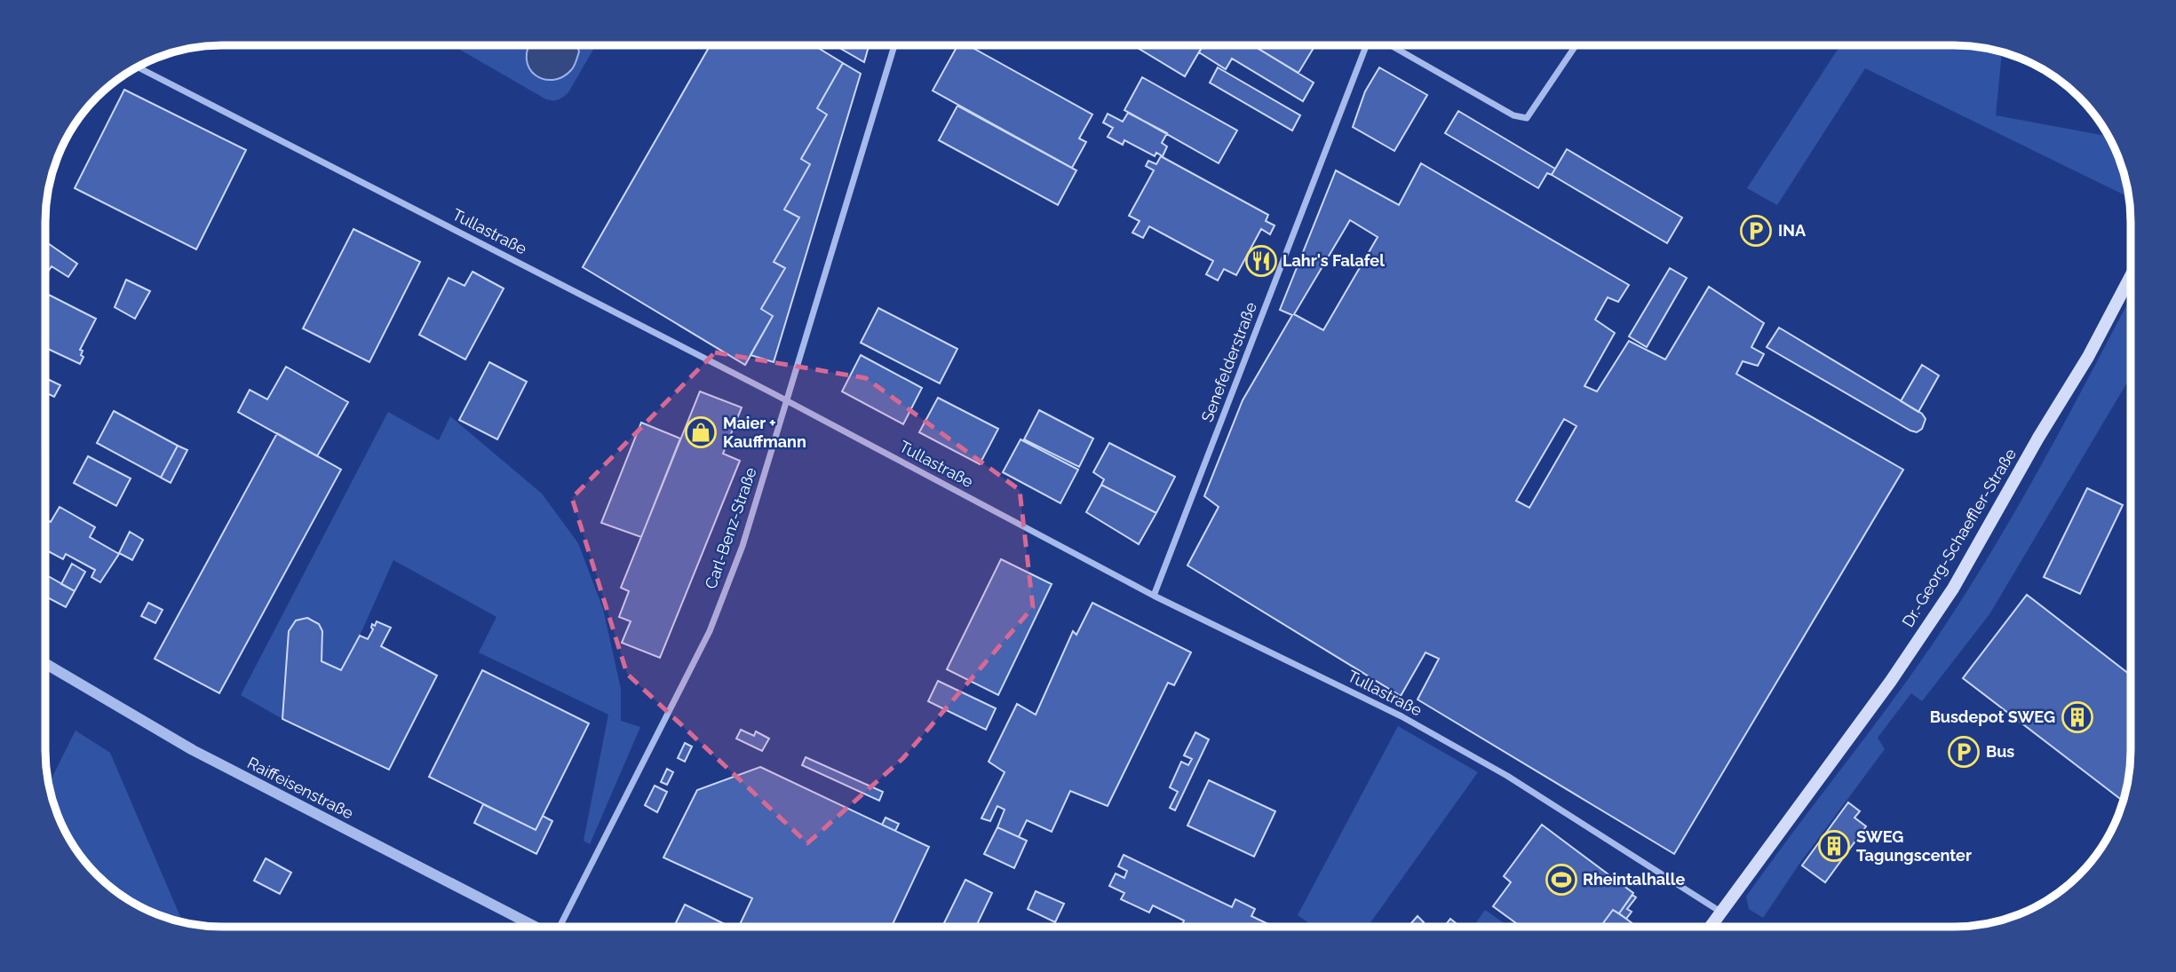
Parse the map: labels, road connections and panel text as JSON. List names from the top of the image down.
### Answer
{
  "streets": {
    "main road": ["Dr.-Georg-Schaeffler-Straße"],
    "street": [
      "Tullastraße",
      "Senefelderstraße",
      "Carl-Benz-Straße",
      "Raiffeisenstraße"
    ]
  },
  "crossings": [
    ["Tullastraße", "Senefelderstraße"],
    ["Tullastraße", "Carl-Benz-Straße"],
    ["Tullastraße", "Dr.-Georg-Schaeffler-Straße"]
  ],
  "places": {
    "parking": ["INA", "Bus"],
    "restaurant": ["Lahr's Falafel"],
    "shop": ["Maier + Kauffmann"],
    "building": ["Busdepot SWEG", "SWEG Tagungscenter"],
    "sports": ["Rheintalhalle"]
  }
}
